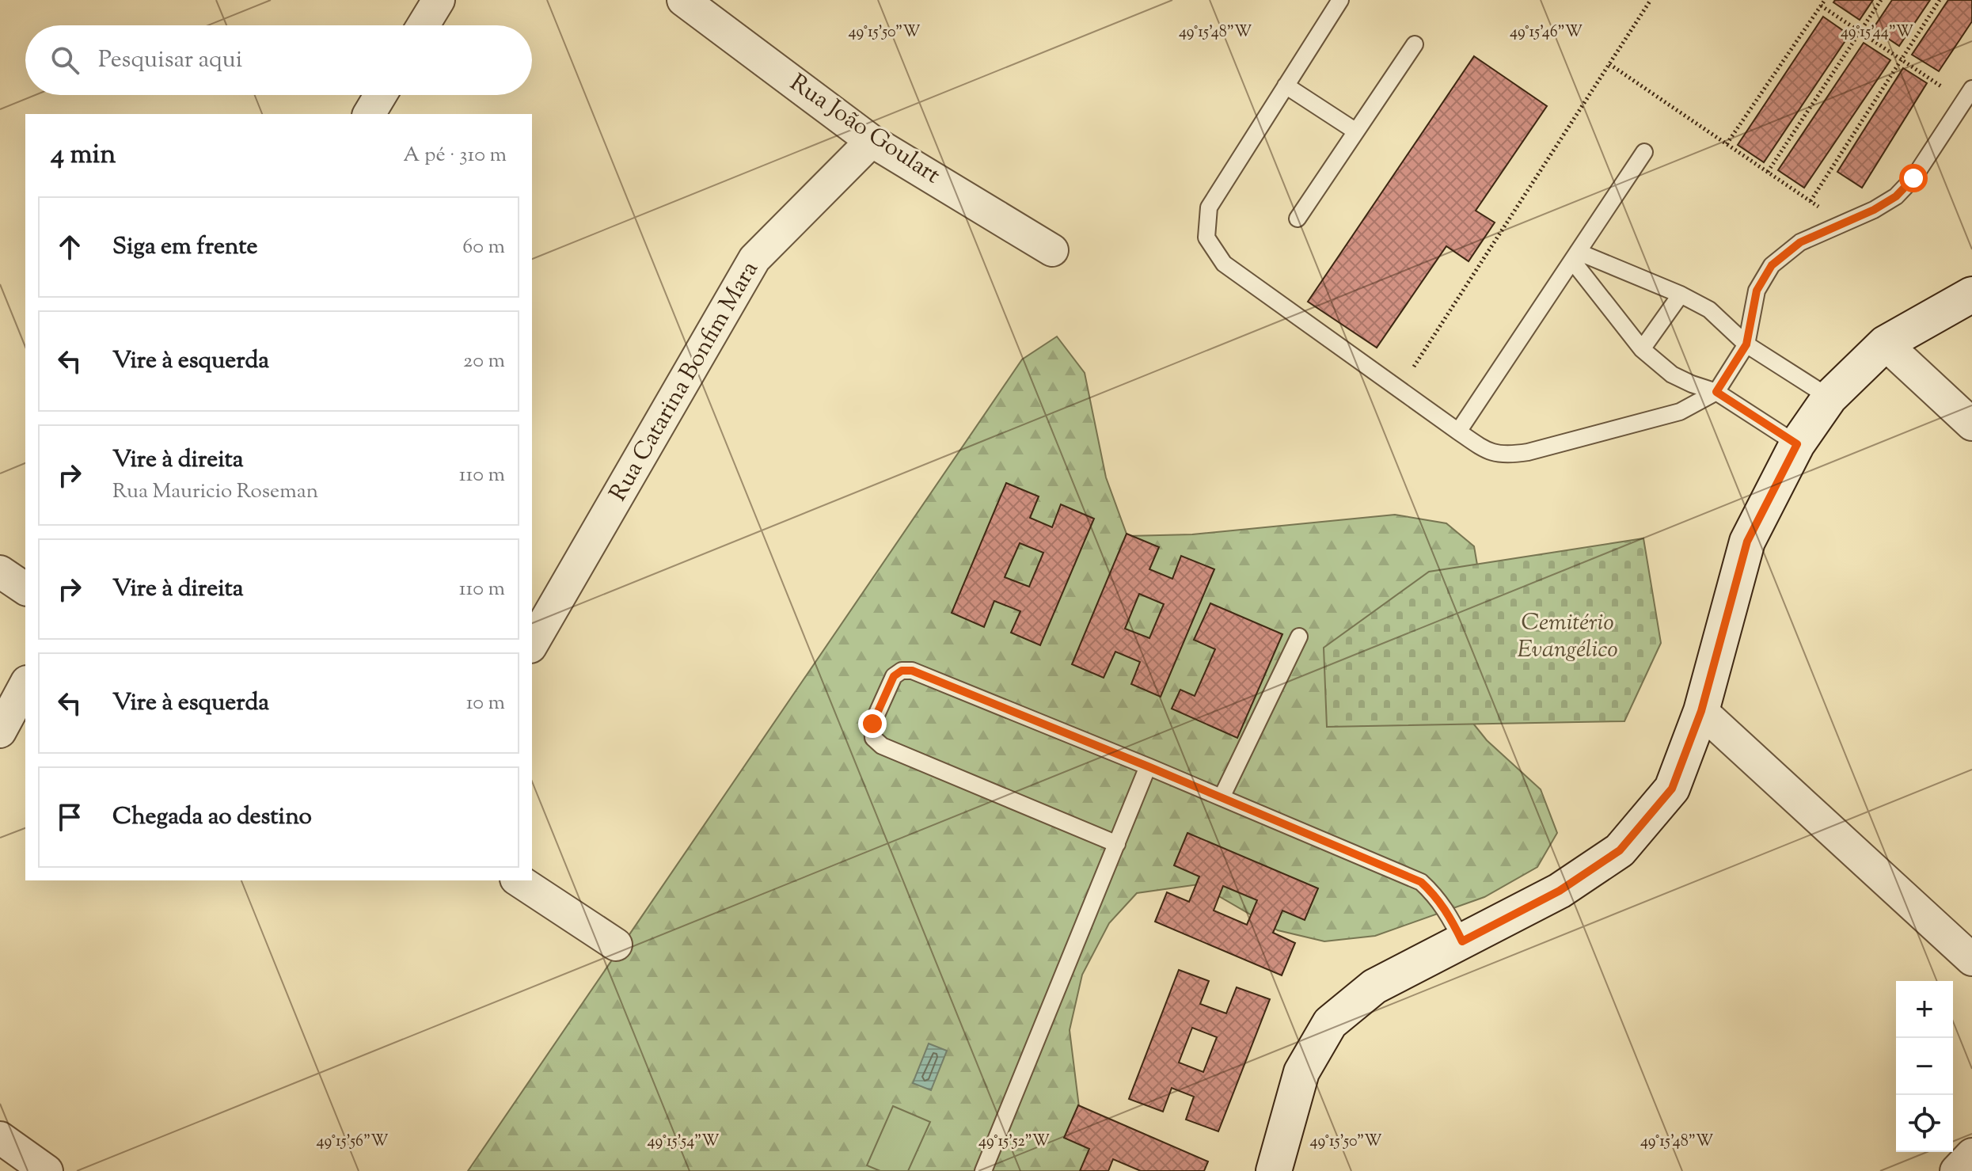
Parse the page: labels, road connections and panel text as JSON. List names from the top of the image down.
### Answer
{
  "streets": {
    "street": ["Rua João Goulart", "Rua Catarina Bonfim Mara"]
  },
  "crossings": [
    ["Rua João Goulart", "Rua Catarina Bonfim Mara"]
  ],
  "parks": ["Cemitério Evangélico"],
  "page": {
    "search": "Pesquisar aqui",
    "heading": ["4 min", "A pé · 310 m"],
    "list": [
      ["Siga em frente", "60 m"],
      ["Vire à esquerda", "20 m"],
      ["Vire à direita", "Rua Mauricio Roseman", "110 m"],
      ["Vire à direita", "110 m"],
      ["Vire à esquerda", "10 m"],
      "Chegada ao destino"
    ],
    "map_buttons": ["+", "−"]
  },
  "coordinates": [
    "49°15'50\"W",
    "49°15'48\"W",
    "49°15'46\"W",
    "49°15'44\"W",
    "49°15'56\"W",
    "49°15'54\"W",
    "49°15'52\"W"
  ]
}
